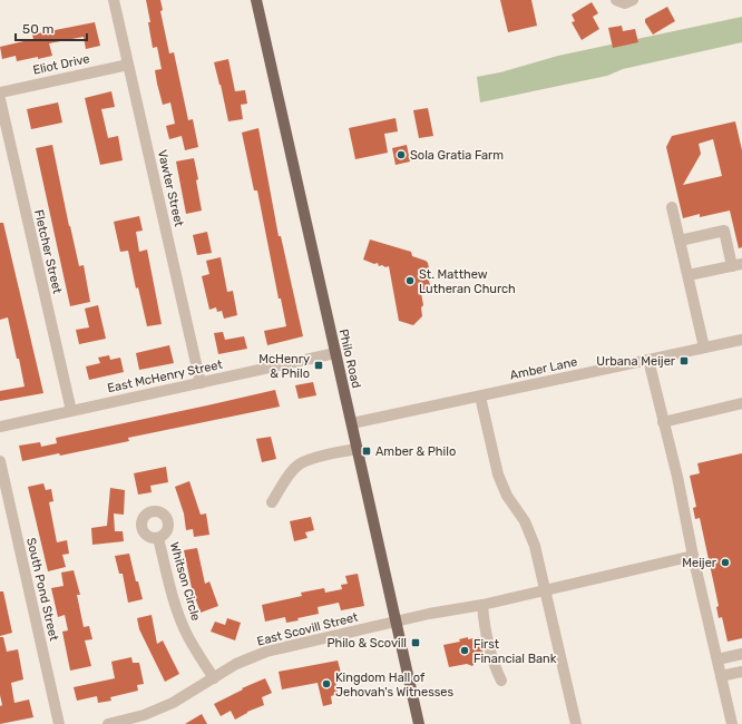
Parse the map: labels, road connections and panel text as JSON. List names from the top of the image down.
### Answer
{
  "streets": {
    "main road": ["Philo Road"],
    "street": [
      "Eliot Drive",
      "Vawter Street",
      "Fletcher Street",
      "Amber Lane",
      "East McHenry Street",
      "Whitson Circle",
      "South Pond Street",
      "East Scovill Street"
    ]
  },
  "crossings": [
    ["Eliot Drive", "Vawter Street"],
    ["Vawter Street", "East McHenry Street"],
    ["Fletcher Street", "East McHenry Street"],
    ["Philo Road", "Amber Lane"],
    ["Philo Road", "East McHenry Street"],
    ["Philo Road", "East Scovill Street"],
    ["Whitson Circle", "East Scovill Street"]
  ],
  "places": {
    "other": [
      "Sola Gratia Farm",
      "St. Matthew Lutheran Church",
      "Meijer",
      "First Financial Bank",
      "Kingdom Hall of Jehovah's Witnesses"
    ],
    "transit": [
      "Urbana Meijer",
      "McHenry & Philo",
      "Amber & Philo",
      "Philo & Scovill"
    ]
  },
  "scale_bar": "50 m"
}
